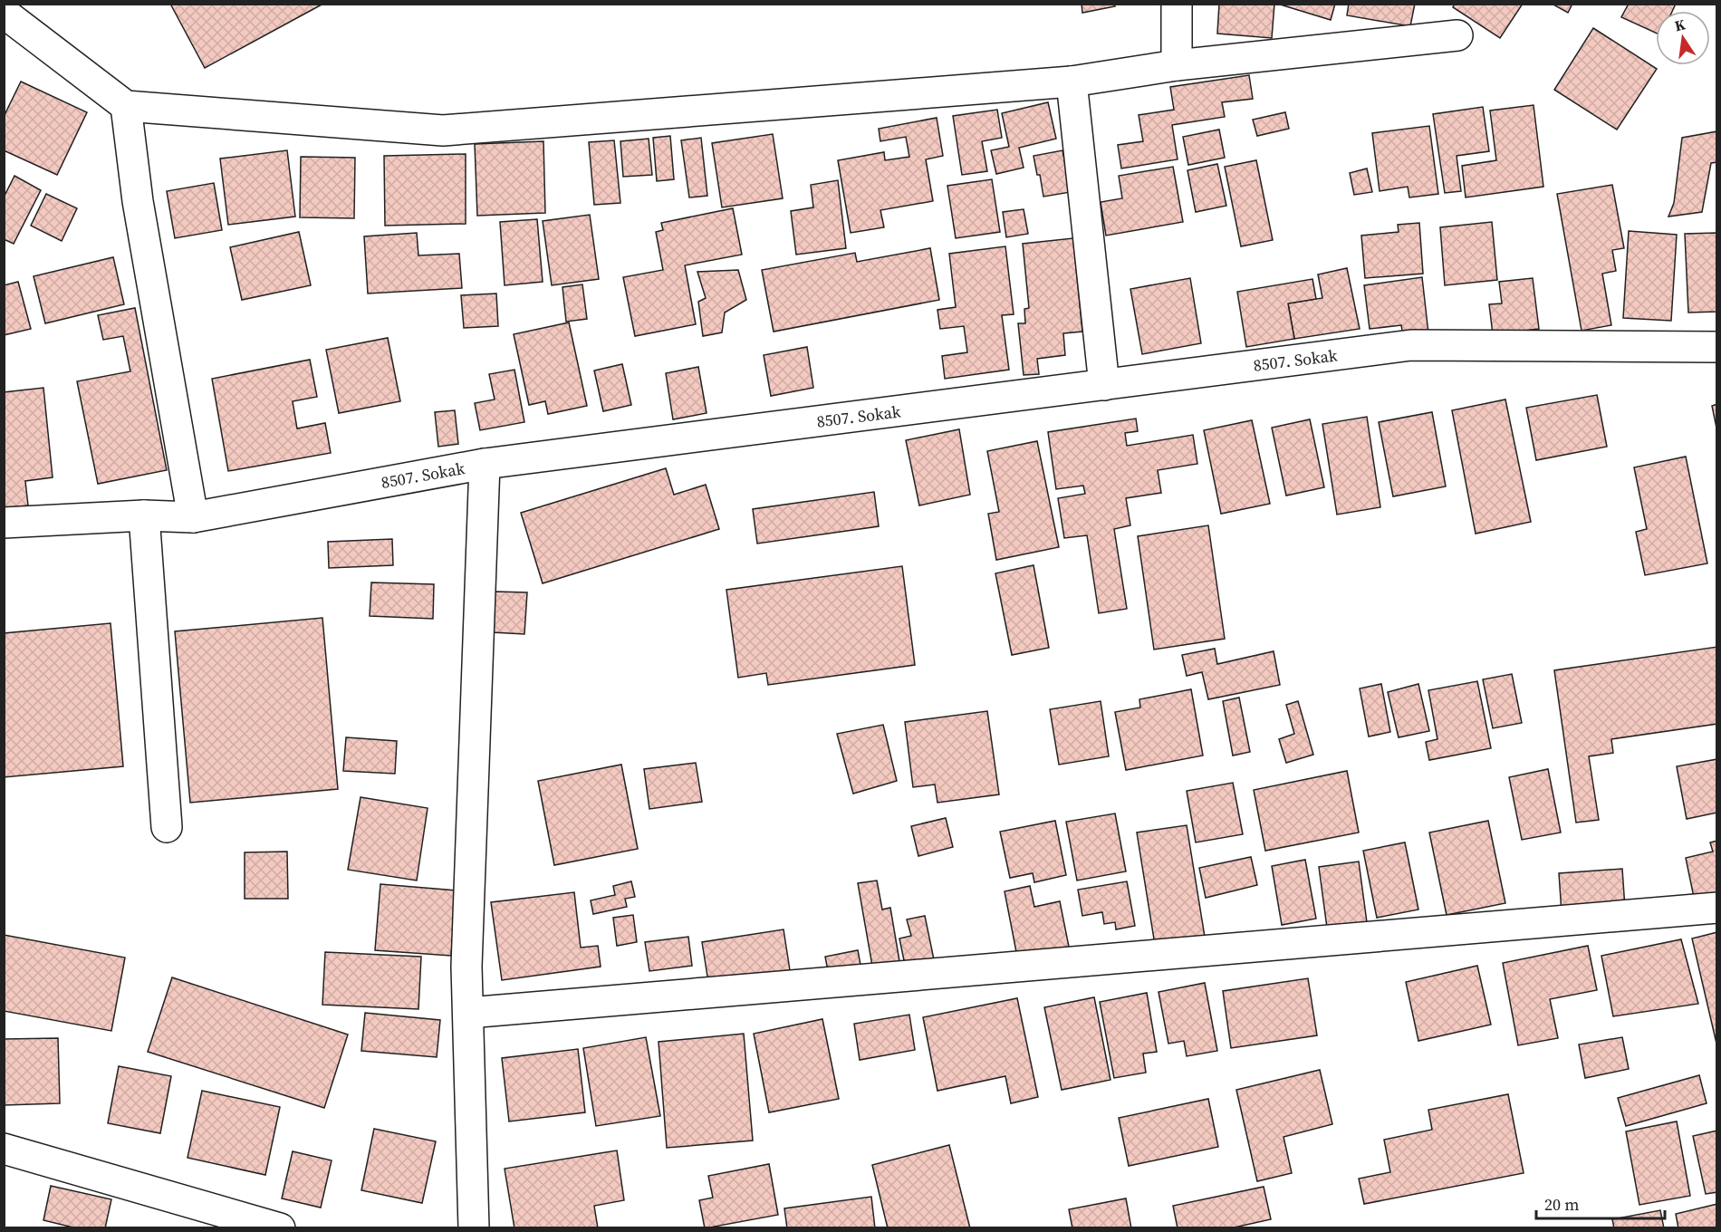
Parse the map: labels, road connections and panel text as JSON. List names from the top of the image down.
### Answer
{
  "streets": {
    "street": ["8507. Sokak"]
  },
  "scale_bar": "20 m",
  "north": "top"
}
